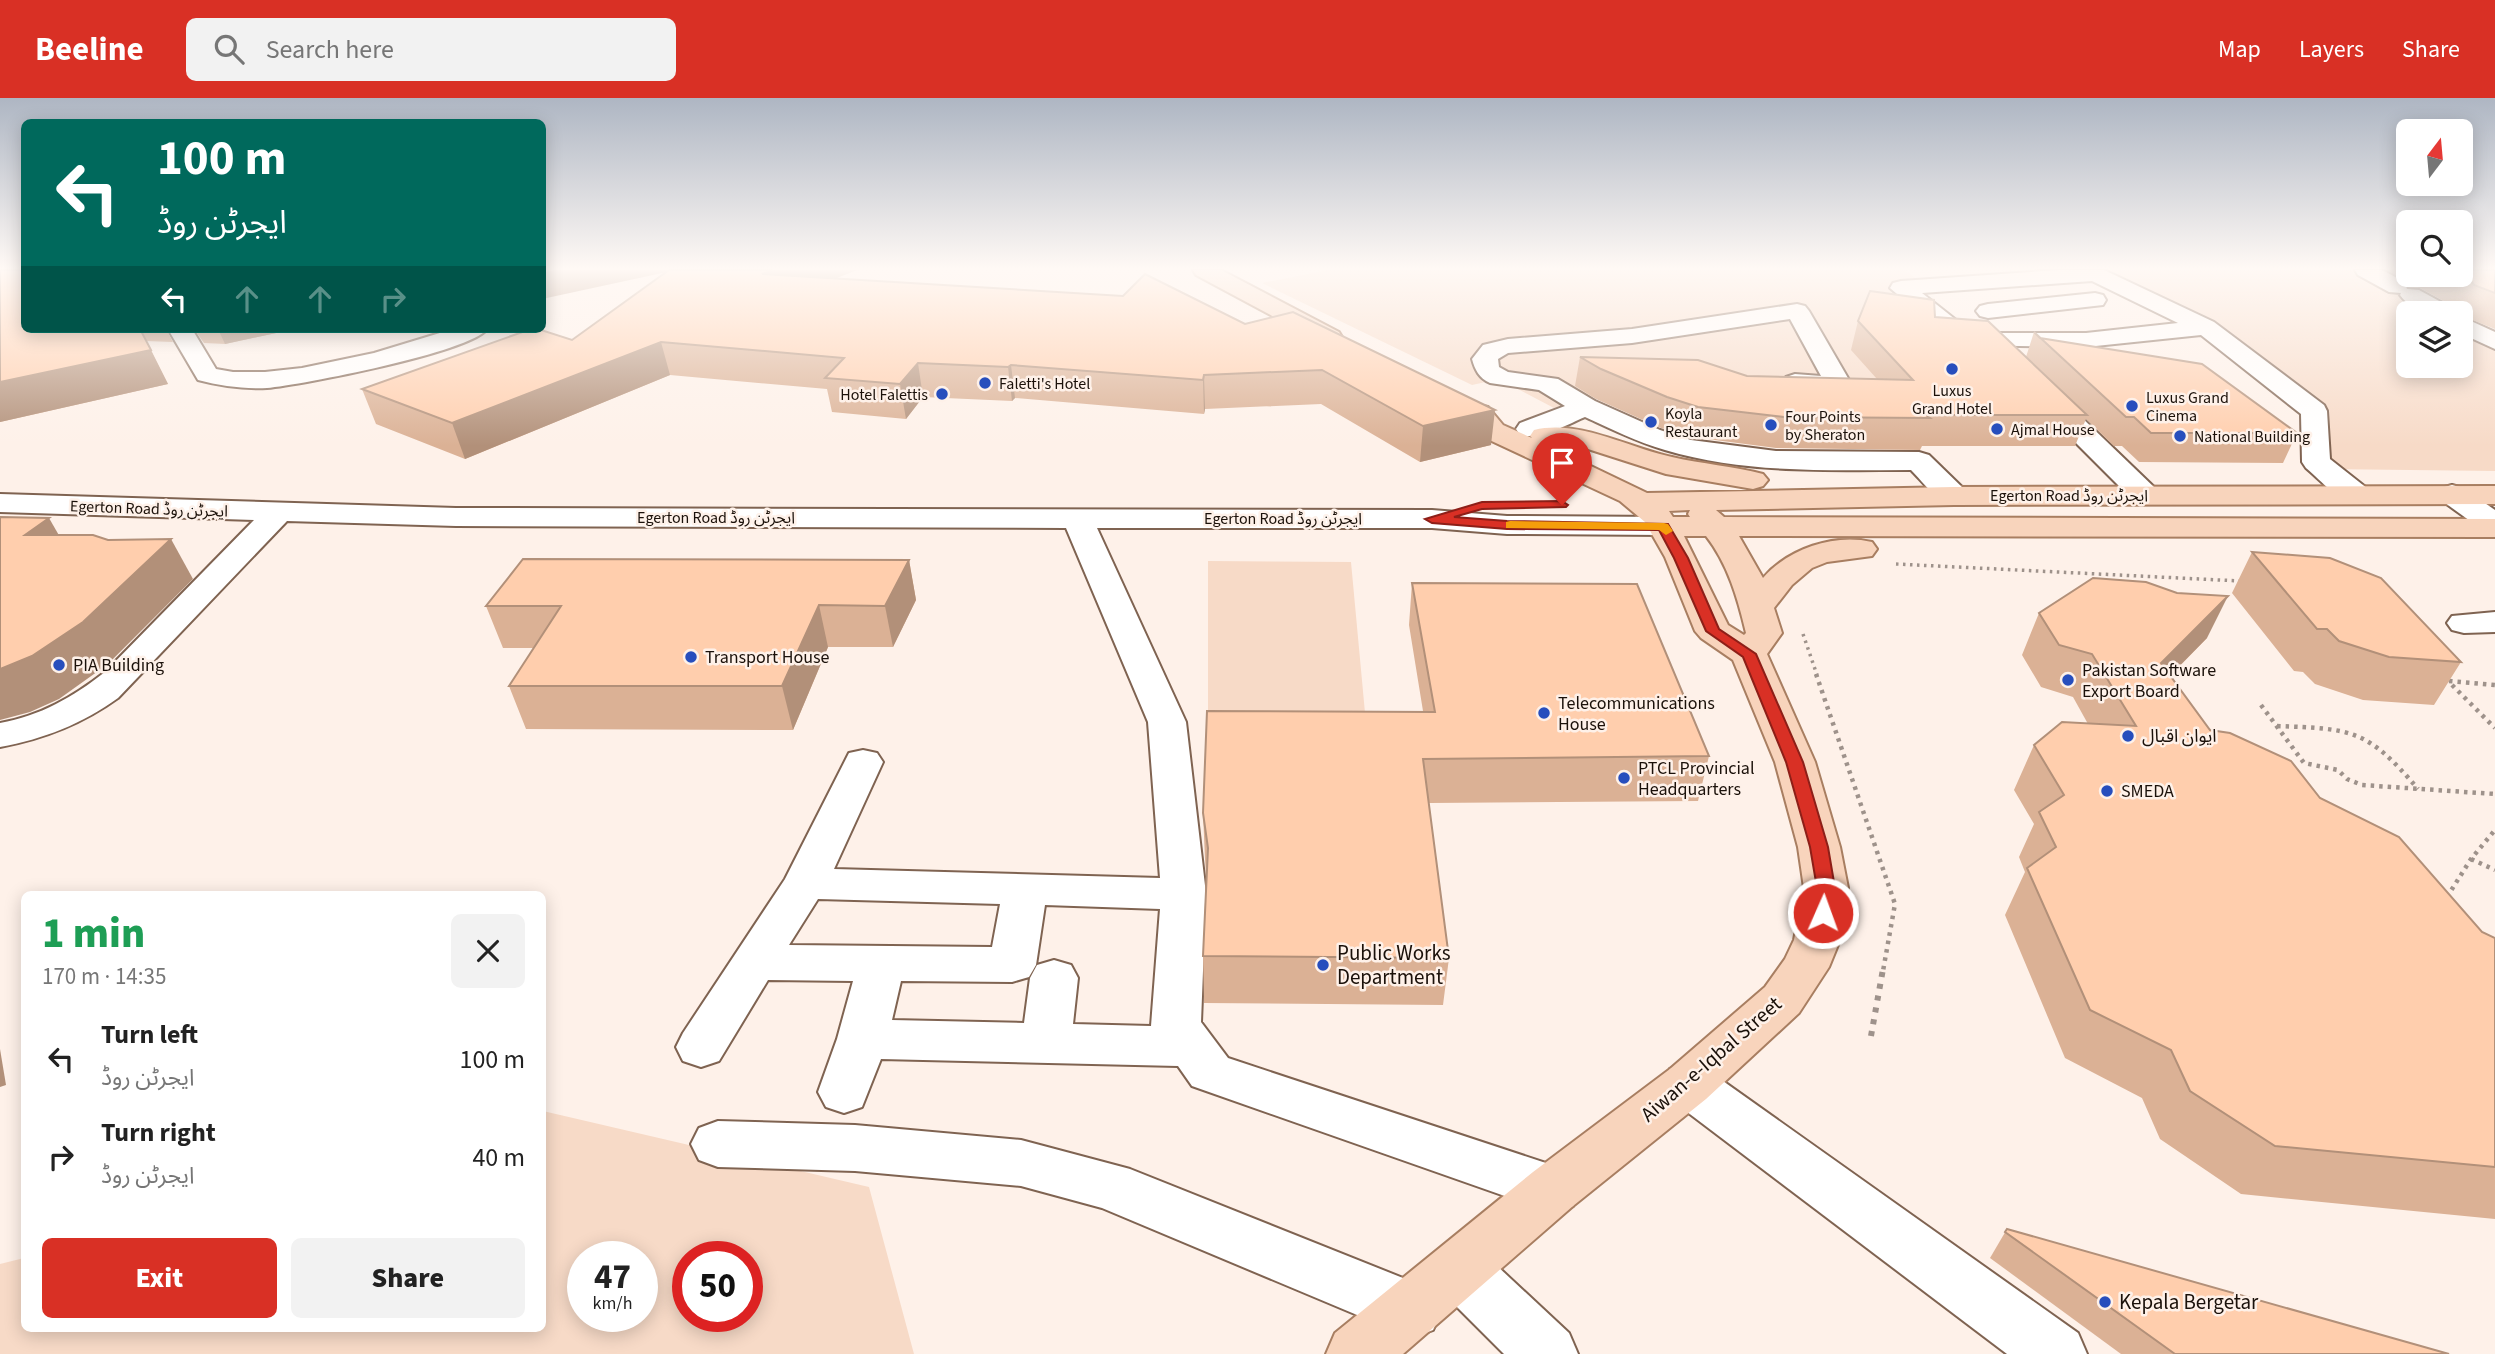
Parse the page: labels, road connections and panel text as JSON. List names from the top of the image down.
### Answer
{
  "streets": {
    "main road": ["Egerton Road ایجرٹن روڈ", "Aiwan-e-Iqbal Street"]
  },
  "places": [
    "Luxus Grand Hotel",
    "Faletti's Hotel",
    "Hotel Falettis",
    "Luxus Grand Cinema",
    "Koyla Restaurant",
    "Four Points by Sheraton",
    "Ajmal House",
    "National Building",
    "Transport House",
    "PIA Building",
    "Pakistan Software Export Board",
    "Telecommunications House",
    "ایوان اقبال",
    "PTCL Provincial Headquarters",
    "SMEDA",
    "Public Works Department",
    "Kepala Bergetar"
  ],
  "north": "top",
  "page": {
    "header": "Beeline",
    "search": "Search here",
    "nav": ["Map", "Layers", "Share"],
    "turn": ["100 m", "ایجرٹن روڈ"],
    "heading": ["1 min", "170 m · 14:35"],
    "list": [
      {
        "name": "Turn left",
        "note": "ایجرٹن روڈ",
        "value": "100 m"
      },
      {
        "name": "Turn right",
        "note": "ایجرٹن روڈ",
        "value": "40 m"
      }
    ],
    "buttons": ["Exit", "Share"],
    "speed": "47 km/h",
    "limit": "50"
  }
}
